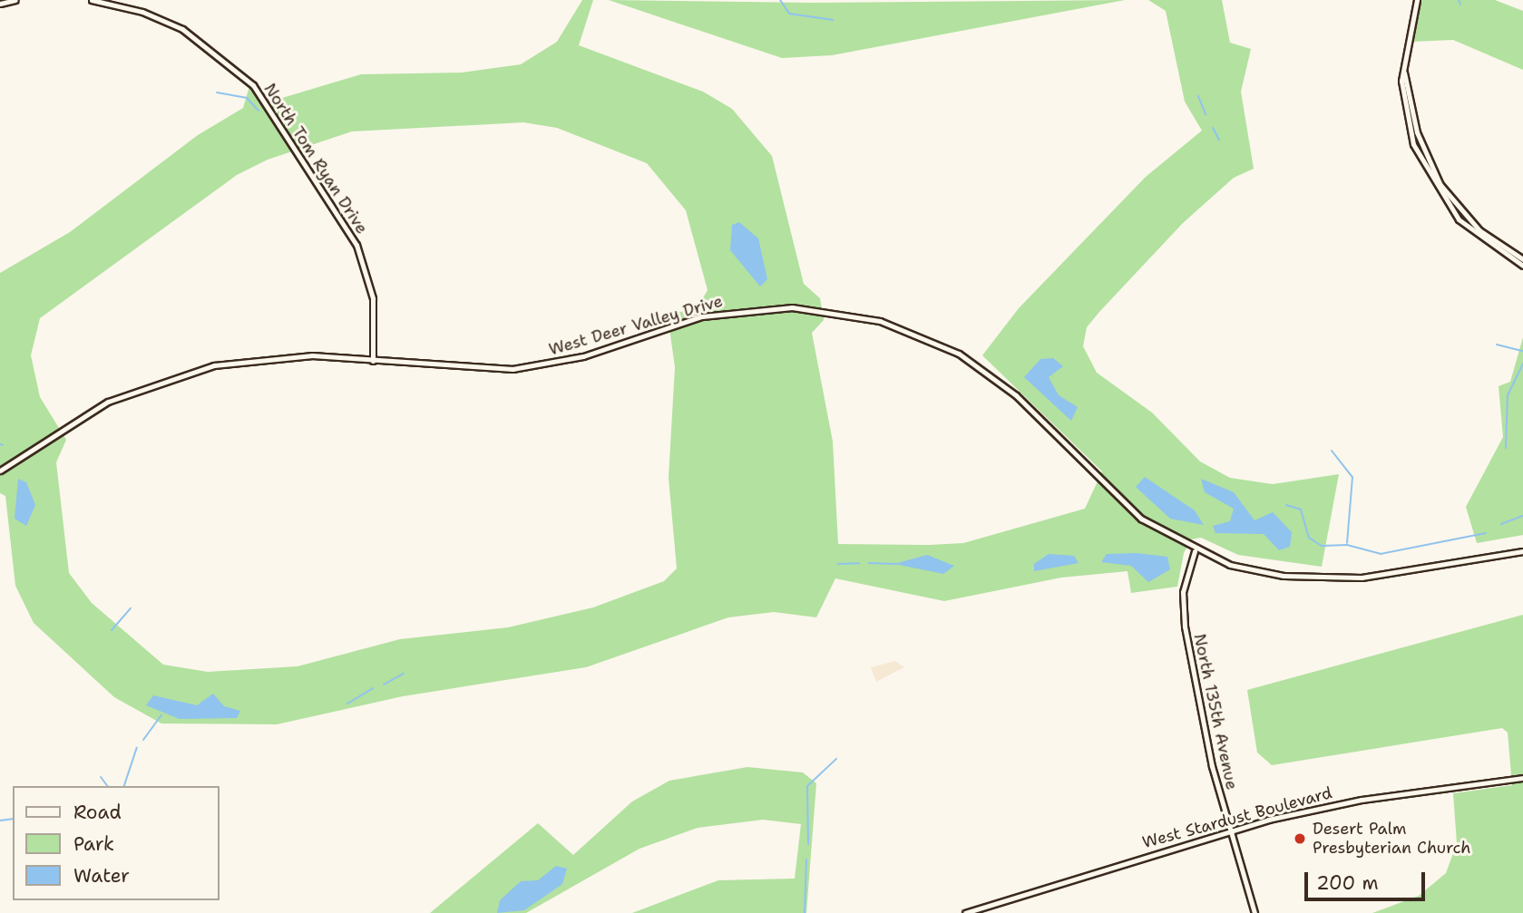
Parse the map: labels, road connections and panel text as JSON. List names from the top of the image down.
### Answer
{
  "streets": {
    "street": [
      "North Tom Ryan Drive",
      "West Deer Valley Drive",
      "North 135th Avenue",
      "West Stardust Boulevard"
    ]
  },
  "crossings": [
    ["North Tom Ryan Drive", "West Deer Valley Drive"],
    ["West Deer Valley Drive", "North 135th Avenue"],
    ["North 135th Avenue", "West Stardust Boulevard"]
  ],
  "places": ["Desert Palm Presbyterian Church"],
  "legend": ["Road", "Park", "Water"],
  "scale_bar": "200 m"
}
